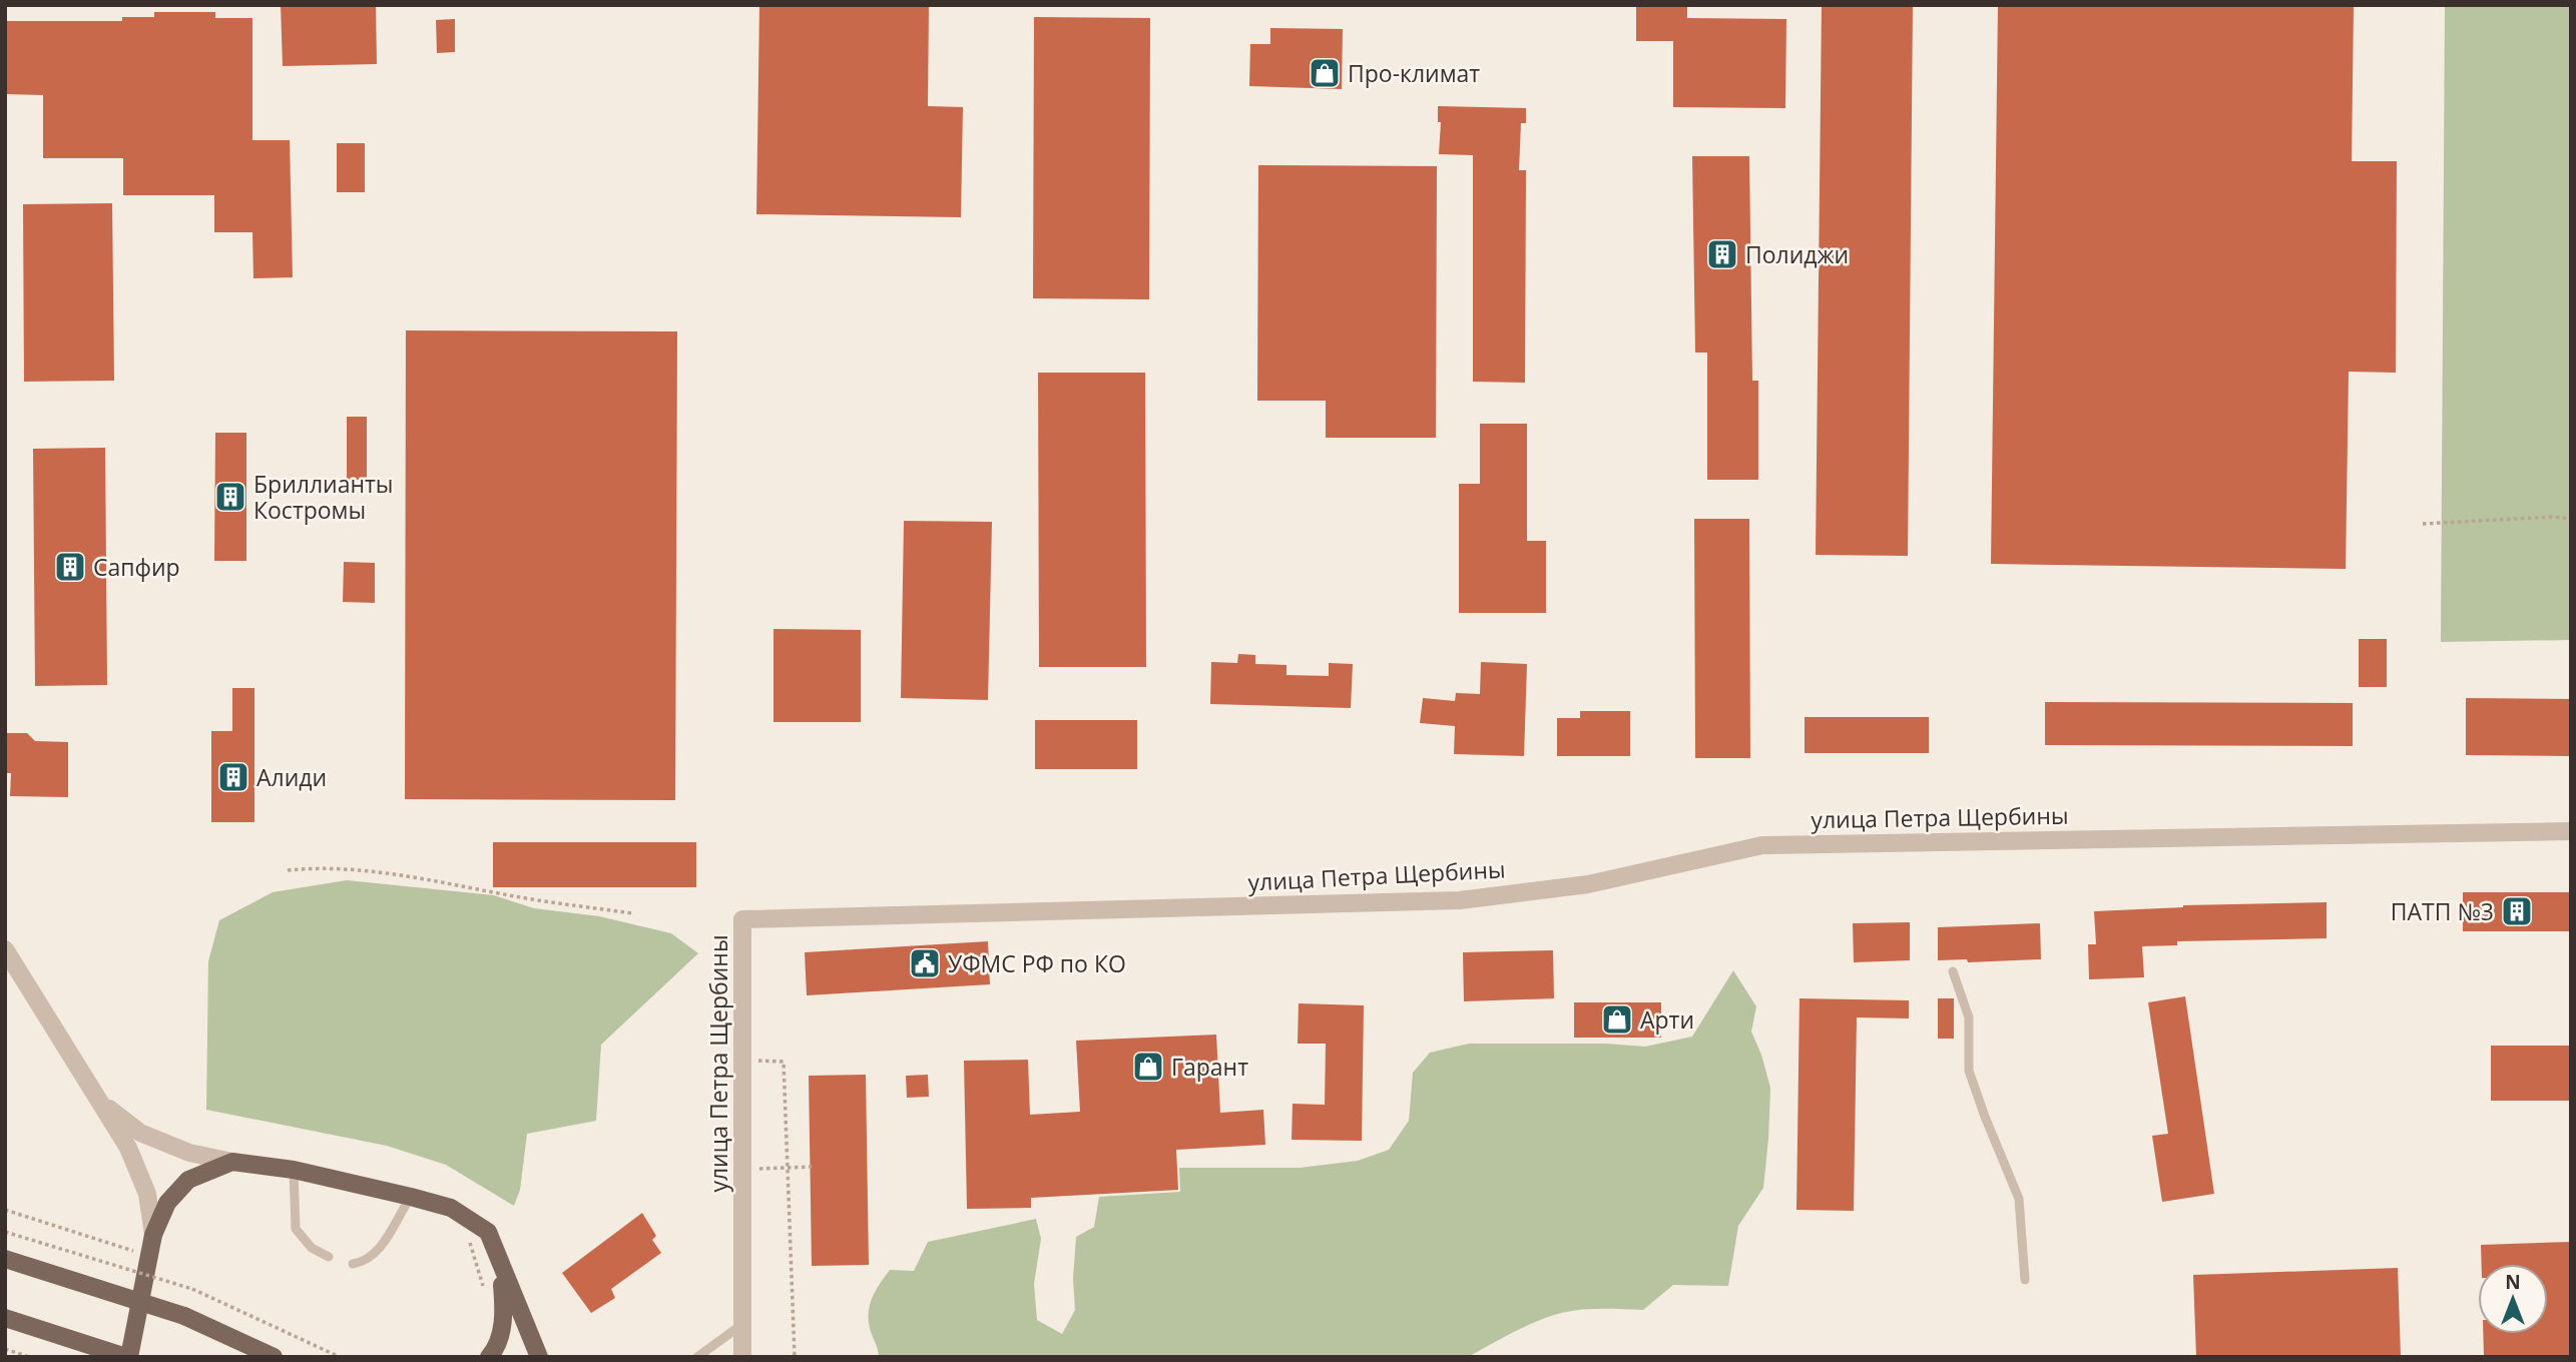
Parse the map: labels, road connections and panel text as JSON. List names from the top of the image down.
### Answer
{
  "streets": {
    "street": ["улица Петра Щербины"]
  },
  "places": {
    "shop": ["Про-климат", "Арти", "Гарант"],
    "building": [
      "Полиджи",
      "Бриллианты Костромы",
      "Сапфир",
      "Алиди",
      "ПАТП №3"
    ],
    "public building": ["УФМС РФ по КО"]
  },
  "north": "top"
}
